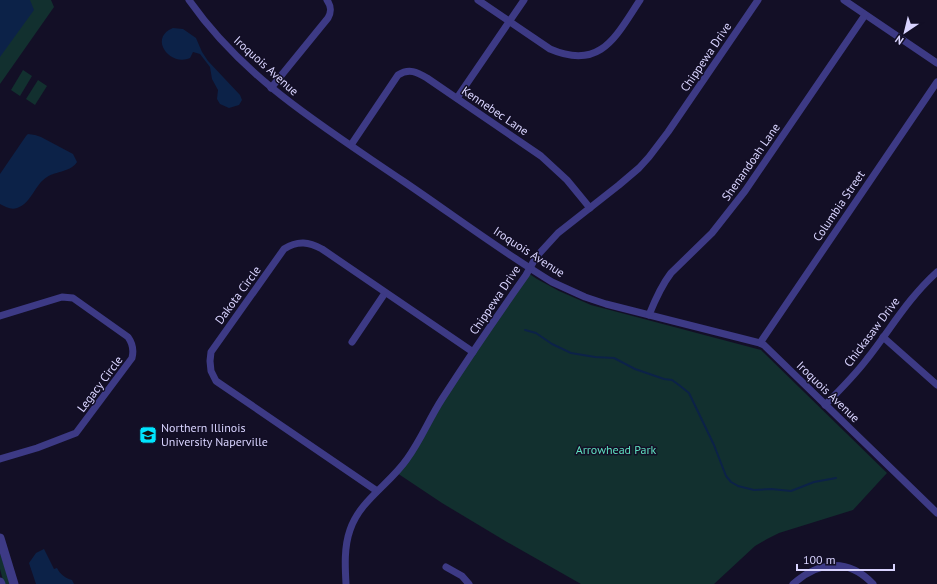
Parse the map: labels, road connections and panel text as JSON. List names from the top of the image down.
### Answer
{
  "streets": {
    "street": [
      "Chippewa Drive",
      "Iroquois Avenue",
      "Kennebec Lane",
      "Shenandoah Lane",
      "Columbia Street",
      "Dakota Circle",
      "Chickasaw Drive",
      "Legacy Circle"
    ]
  },
  "crossings": [
    ["Chippewa Drive", "Iroquois Avenue"],
    ["Chippewa Drive", "Kennebec Lane"],
    ["Chippewa Drive", "Dakota Circle"],
    ["Iroquois Avenue", "Kennebec Lane"],
    ["Iroquois Avenue", "Shenandoah Lane"],
    ["Iroquois Avenue", "Columbia Street"],
    ["Iroquois Avenue", "Chickasaw Drive"]
  ],
  "parks": ["Arrowhead Park"],
  "places": {
    "school or university": ["Northern Illinois University Naperville"]
  },
  "scale_bar": "100 m",
  "north": "bottom left"
}
